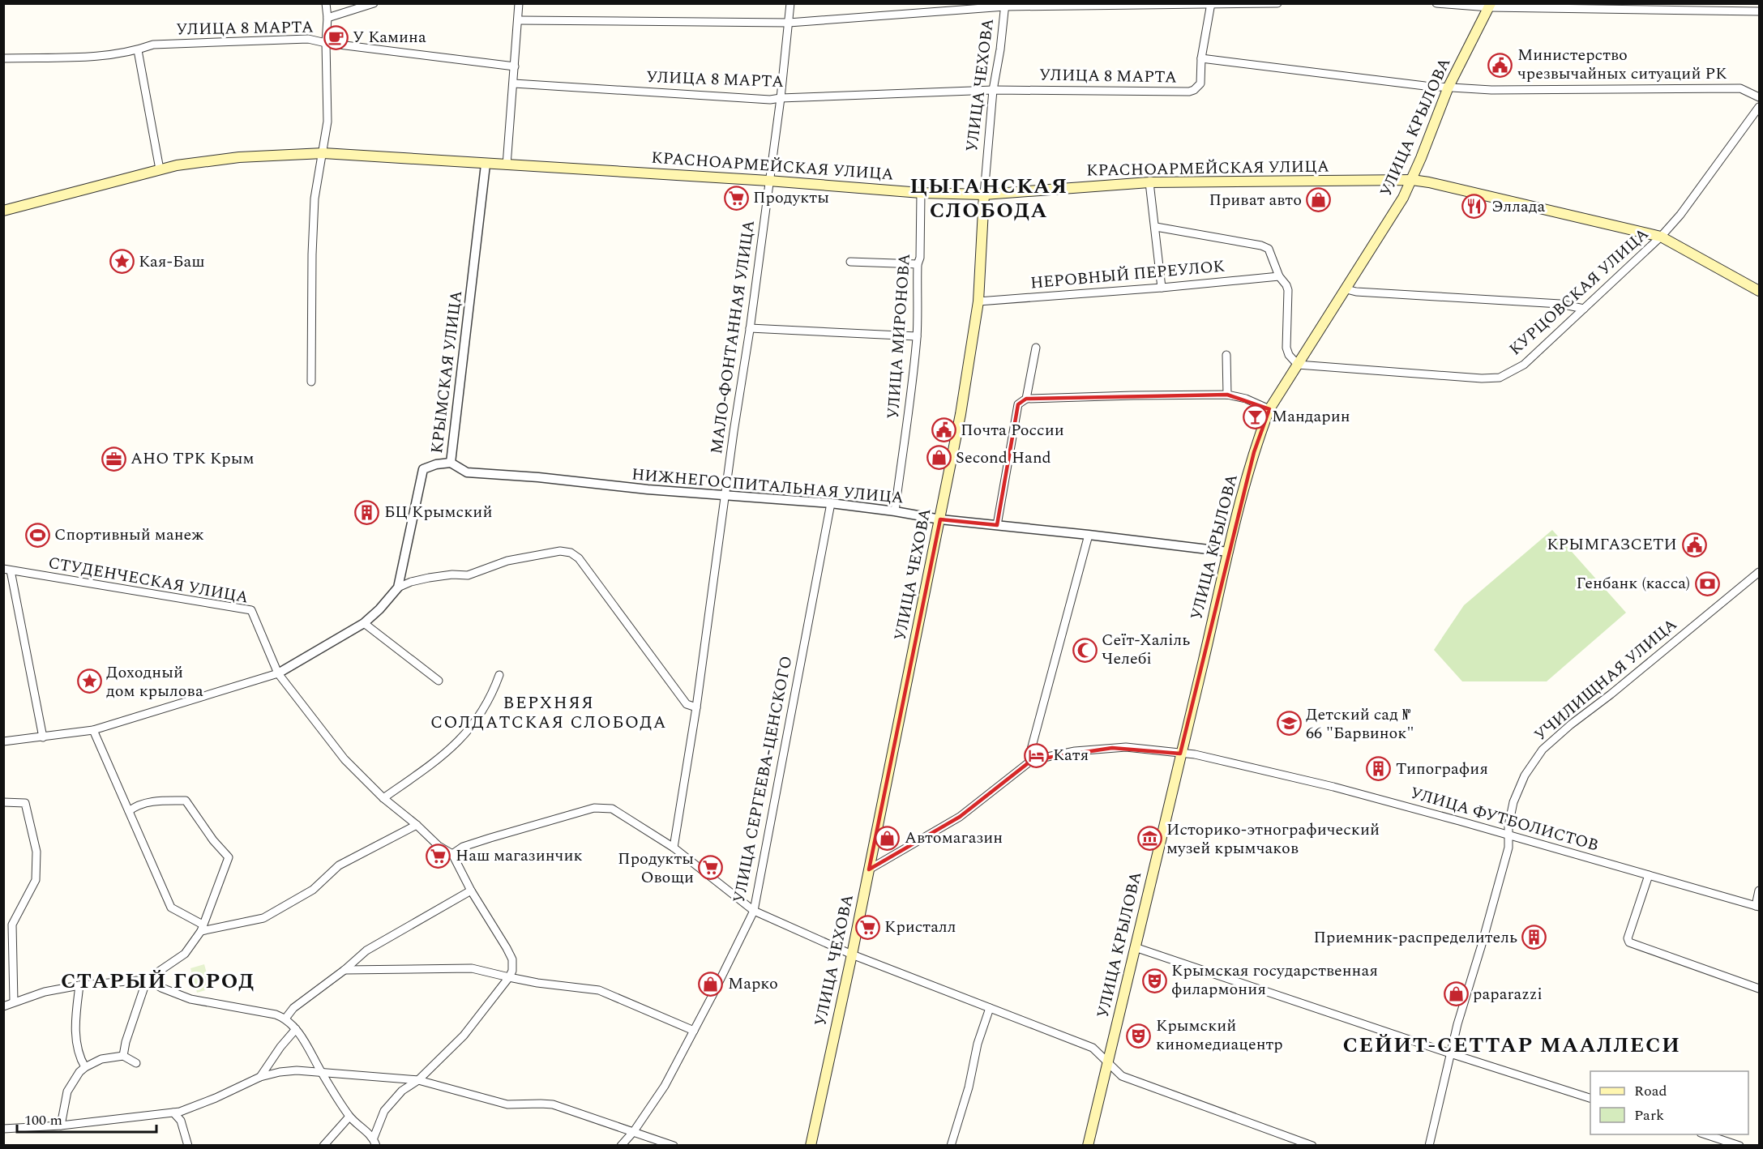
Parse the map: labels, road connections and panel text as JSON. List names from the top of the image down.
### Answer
{
  "streets": {
    "main road": ["УЛИЦА ЧЕХОВА", "УЛИЦА КРЫЛОВА", "КРАСНОАРМЕЙСКАЯ УЛИЦА"],
    "street": [
      "УЛИЦА 8 МАРТА",
      "НЕРОВНЫЙ ПЕРЕУЛОК",
      "КУРЦОВСКАЯ УЛИЦА",
      "УЛИЦА МИРОНОВА",
      "МАЛО-ФОНТАННАЯ УЛИЦА",
      "КРЫМСКАЯ УЛИЦА",
      "НИЖНЕГОСПИТАЛЬНАЯ УЛИЦА",
      "СТУДЕНЧЕСКАЯ УЛИЦА",
      "УЧИЛИЩНАЯ УЛИЦА",
      "УЛИЦА СЕРГЕЕВА-ЦЕНСКОГО",
      "УЛИЦА ФУТБОЛИСТОВ"
    ]
  },
  "crossings": [
    ["УЛИЦА 8 МАРТА", "УЛИЦА ЧЕХОВА"],
    ["УЛИЦА 8 МАРТА", "МАЛО-ФОНТАННАЯ УЛИЦА"],
    ["УЛИЦА ЧЕХОВА", "КРАСНОАРМЕЙСКАЯ УЛИЦА"],
    ["УЛИЦА ЧЕХОВА", "НЕРОВНЫЙ ПЕРЕУЛОК"],
    ["УЛИЦА ЧЕХОВА", "НИЖНЕГОСПИТАЛЬНАЯ УЛИЦА"],
    ["УЛИЦА ЧЕХОВА", "УЛИЦА ФУТБОЛИСТОВ"],
    ["УЛИЦА КРЫЛОВА", "КРАСНОАРМЕЙСКАЯ УЛИЦА"],
    ["УЛИЦА КРЫЛОВА", "КУРЦОВСКАЯ УЛИЦА"],
    ["УЛИЦА КРЫЛОВА", "НИЖНЕГОСПИТАЛЬНАЯ УЛИЦА"],
    ["УЛИЦА КРЫЛОВА", "УЛИЦА ФУТБОЛИСТОВ"],
    ["КРАСНОАРМЕЙСКАЯ УЛИЦА", "КУРЦОВСКАЯ УЛИЦА"],
    ["КРАСНОАРМЕЙСКАЯ УЛИЦА", "УЛИЦА МИРОНОВА"],
    ["КРАСНОАРМЕЙСКАЯ УЛИЦА", "МАЛО-ФОНТАННАЯ УЛИЦА"],
    ["КРАСНОАРМЕЙСКАЯ УЛИЦА", "КРЫМСКАЯ УЛИЦА"],
    ["УЛИЦА МИРОНОВА", "НИЖНЕГОСПИТАЛЬНАЯ УЛИЦА"],
    ["МАЛО-ФОНТАННАЯ УЛИЦА", "НИЖНЕГОСПИТАЛЬНАЯ УЛИЦА"],
    ["КРЫМСКАЯ УЛИЦА", "НИЖНЕГОСПИТАЛЬНАЯ УЛИЦА"],
    ["НИЖНЕГОСПИТАЛЬНАЯ УЛИЦА", "УЛИЦА СЕРГЕЕВА-ЦЕНСКОГО"],
    ["УЧИЛИЩНАЯ УЛИЦА", "УЛИЦА ФУТБОЛИСТОВ"]
  ],
  "districts": [
    "ЦЫГАНСКАЯ СЛОБОДА",
    "ВЕРХНЯЯ СОЛДАТСКАЯ СЛОБОДА",
    "СТАРЫЙ ГОРОД",
    "СЕЙИТ-СЕТТАР МААЛЛЕСИ"
  ],
  "places": {
    "cafe": ["У Камина"],
    "public building": ["Министерство чрезвычайных ситуаций РК", "Почта России", "КРЫМГАЗСЕТИ"],
    "supermarket": [
      "Продукты",
      "Наш магазинчик",
      "Продукты Овощи",
      "Кристалл"
    ],
    "shop": [
      "Приват авто",
      "Second Hand",
      "Автомагазин",
      "Марко",
      "paparazzi"
    ],
    "restaurant": ["Эллада"],
    "place": ["Кая-Баш", "Доходный дом крылова"],
    "bar": ["Мандарин"],
    "office": ["АНО ТРК Крым"],
    "building": ["БЦ Крымский", "Типография", "Приемник-распределитель"],
    "sports": ["Спортивный манеж"],
    "bank": ["Генбанк (касса)"],
    "mosque": ["Сеїт-Халіль Челебі"],
    "school or university": ["Детский сад № 66 \"Барвинок\""],
    "hotel": ["Катя"],
    "museum": ["Историко-этнографический музей крымчаков"],
    "theatre": ["Крымская государственная филармония", "Крымский киномедиацентр"]
  },
  "legend": ["Road", "Park"],
  "scale_bar": "100 m"
}
